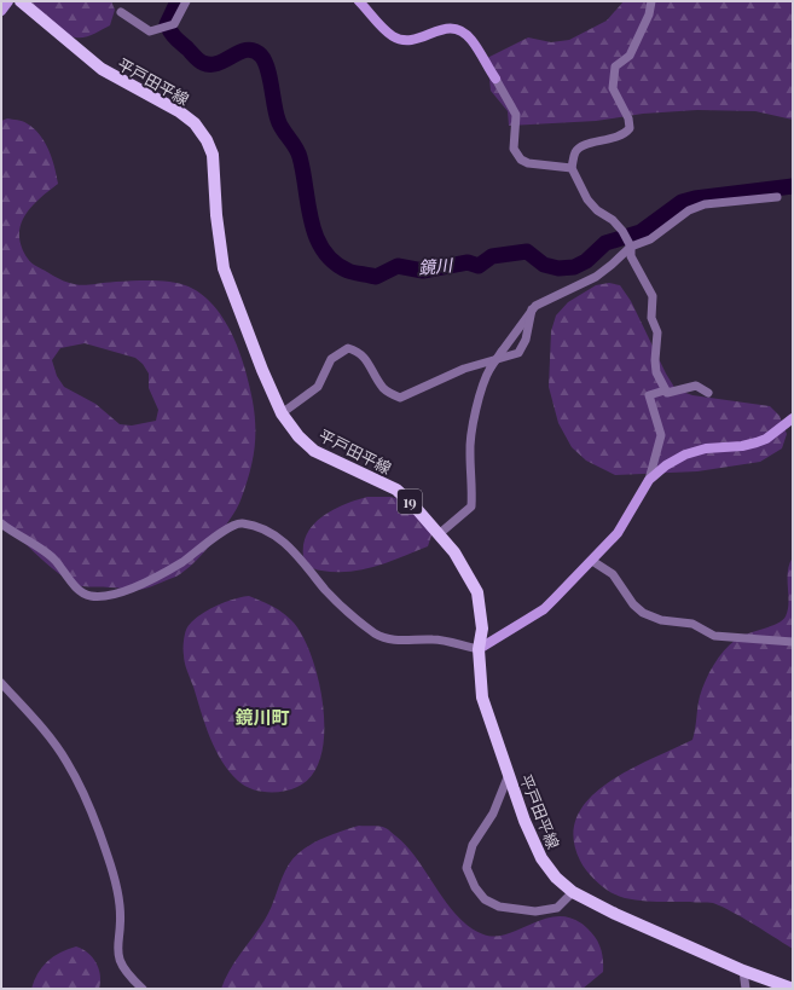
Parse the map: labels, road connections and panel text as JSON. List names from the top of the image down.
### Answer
{
  "streets": {
    "main road": ["平戸田平線", "19"]
  },
  "districts": ["鏡川町"],
  "water": ["鏡川"]
}
